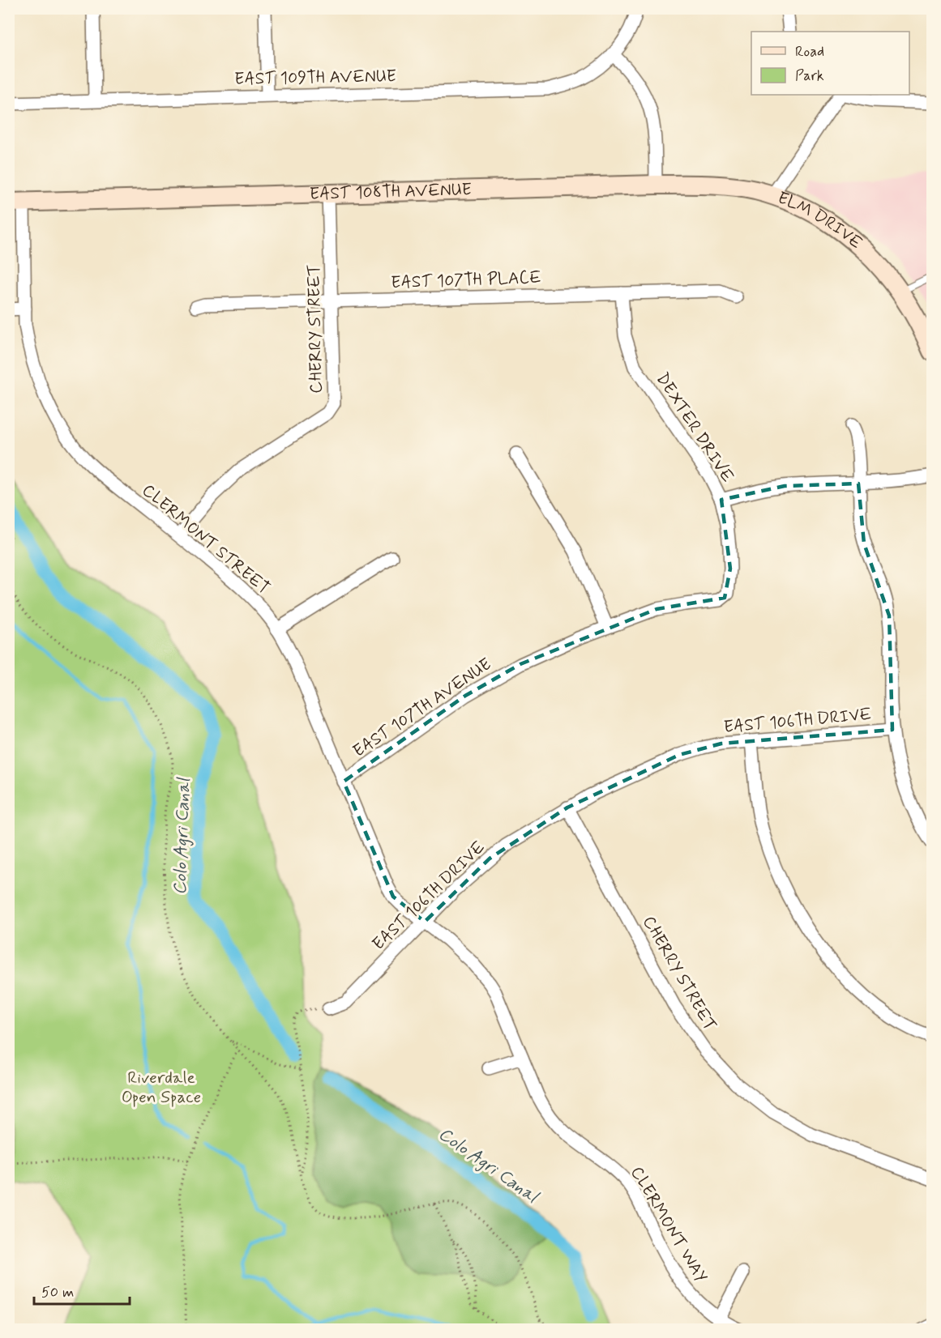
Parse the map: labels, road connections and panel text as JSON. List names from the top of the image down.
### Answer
{
  "streets": {
    "street": [
      "EAST 109TH AVENUE",
      "EAST 108TH AVENUE",
      "ELM DRIVE",
      "EAST 107TH PLACE",
      "CHERRY STREET",
      "DEXTER DRIVE",
      "CLERMONT STREET",
      "EAST 107TH AVENUE",
      "EAST 106TH DRIVE",
      "CLERMONT WAY"
    ]
  },
  "crossings": [
    ["EAST 108TH AVENUE", "ELM DRIVE"],
    ["EAST 108TH AVENUE", "CHERRY STREET"],
    ["EAST 108TH AVENUE", "CLERMONT STREET"],
    ["EAST 107TH PLACE", "CHERRY STREET"],
    ["EAST 107TH PLACE", "DEXTER DRIVE"],
    ["CHERRY STREET", "CLERMONT STREET"],
    ["CHERRY STREET", "EAST 106TH DRIVE"],
    ["DEXTER DRIVE", "EAST 107TH AVENUE"],
    ["CLERMONT STREET", "EAST 107TH AVENUE"],
    ["CLERMONT STREET", "EAST 106TH DRIVE"],
    ["CLERMONT STREET", "CLERMONT WAY"],
    ["EAST 106TH DRIVE", "CLERMONT WAY"]
  ],
  "water": ["Colo Agri Canal"],
  "parks": ["Riverdale Open Space"],
  "legend": ["Road", "Park"],
  "scale_bar": "50 m"
}
